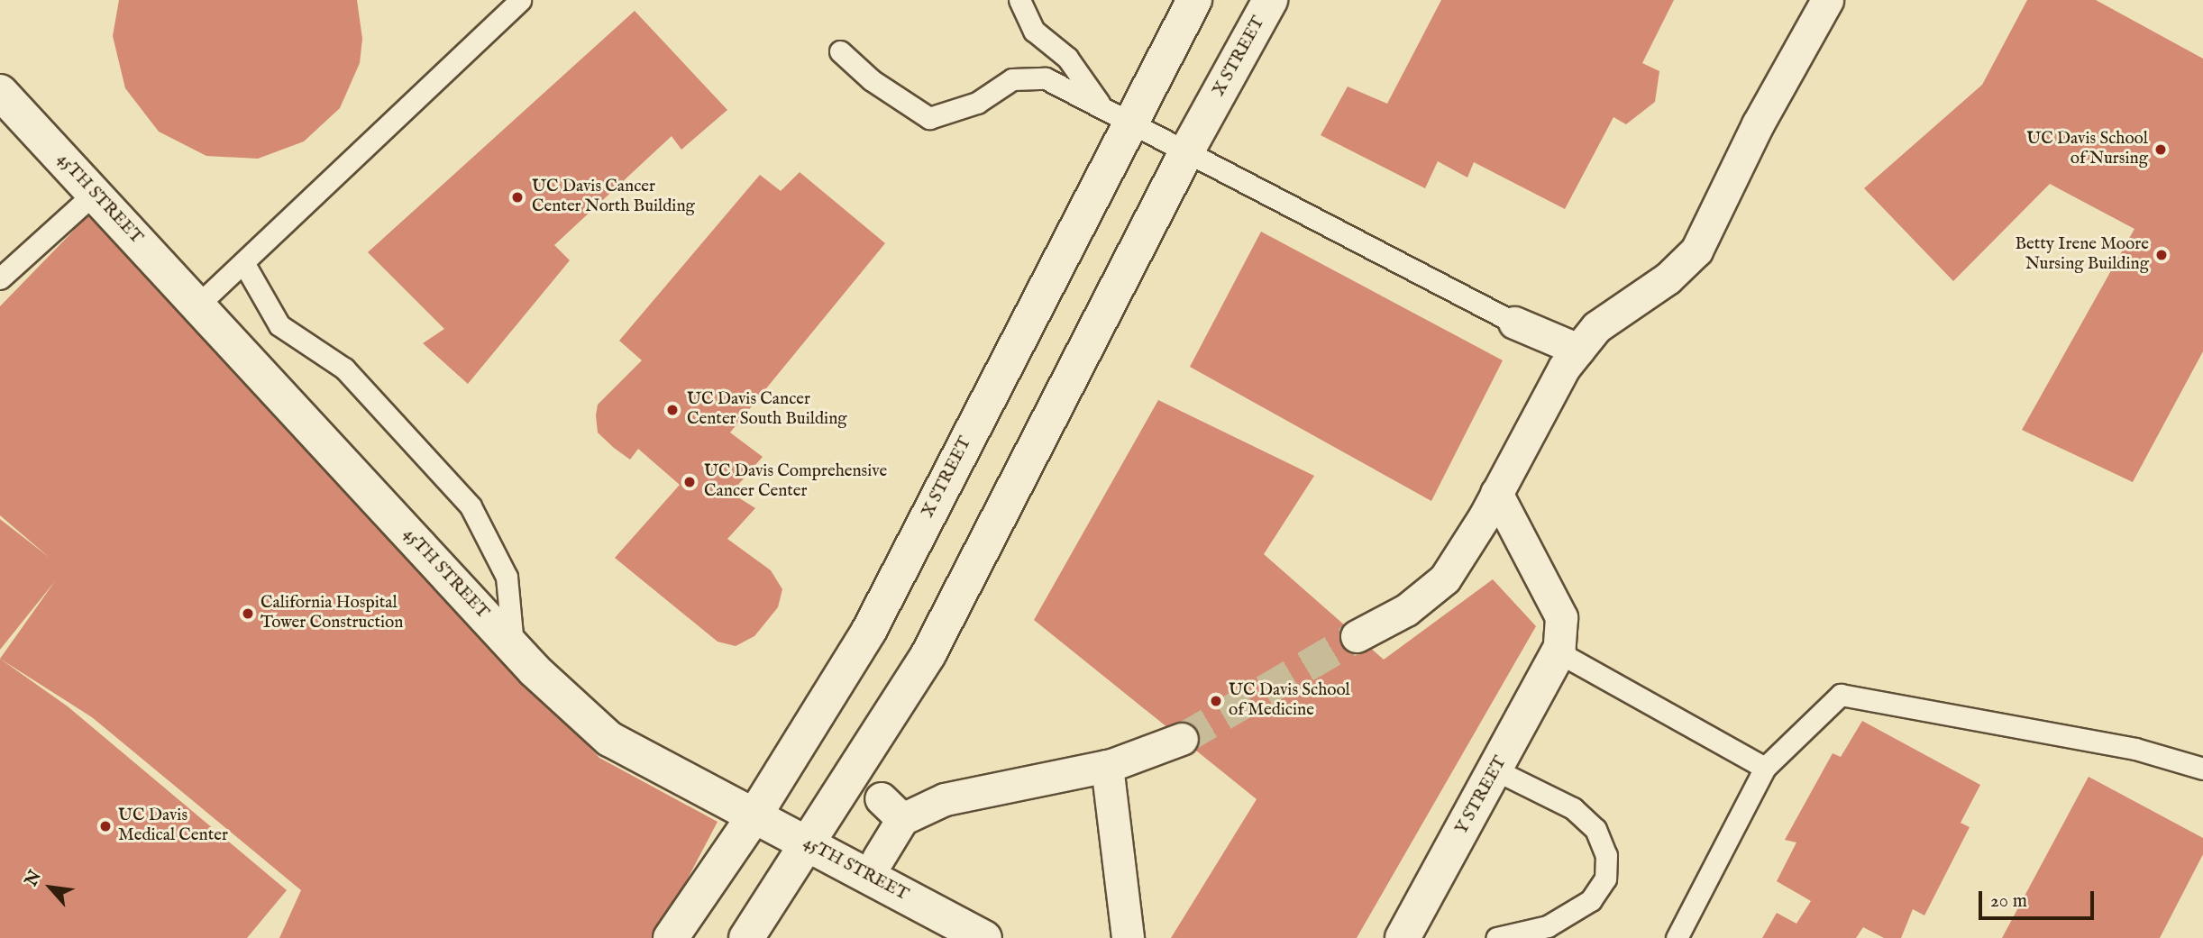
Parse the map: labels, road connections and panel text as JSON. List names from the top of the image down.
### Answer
{
  "streets": {
    "street": ["X STREET", "45TH STREET", "Y STREET"]
  },
  "crossings": [
    ["X STREET", "45TH STREET"]
  ],
  "places": [
    "UC Davis School of Nursing",
    "UC Davis Cancer Center North Building",
    "Betty Irene Moore Nursing Building",
    "UC Davis Cancer Center South Building",
    "UC Davis Comprehensive Cancer Center",
    "California Hospital Tower Construction",
    "UC Davis School of Medicine",
    "UC Davis Medical Center"
  ],
  "scale_bar": "20 m",
  "north": "top left"
}
